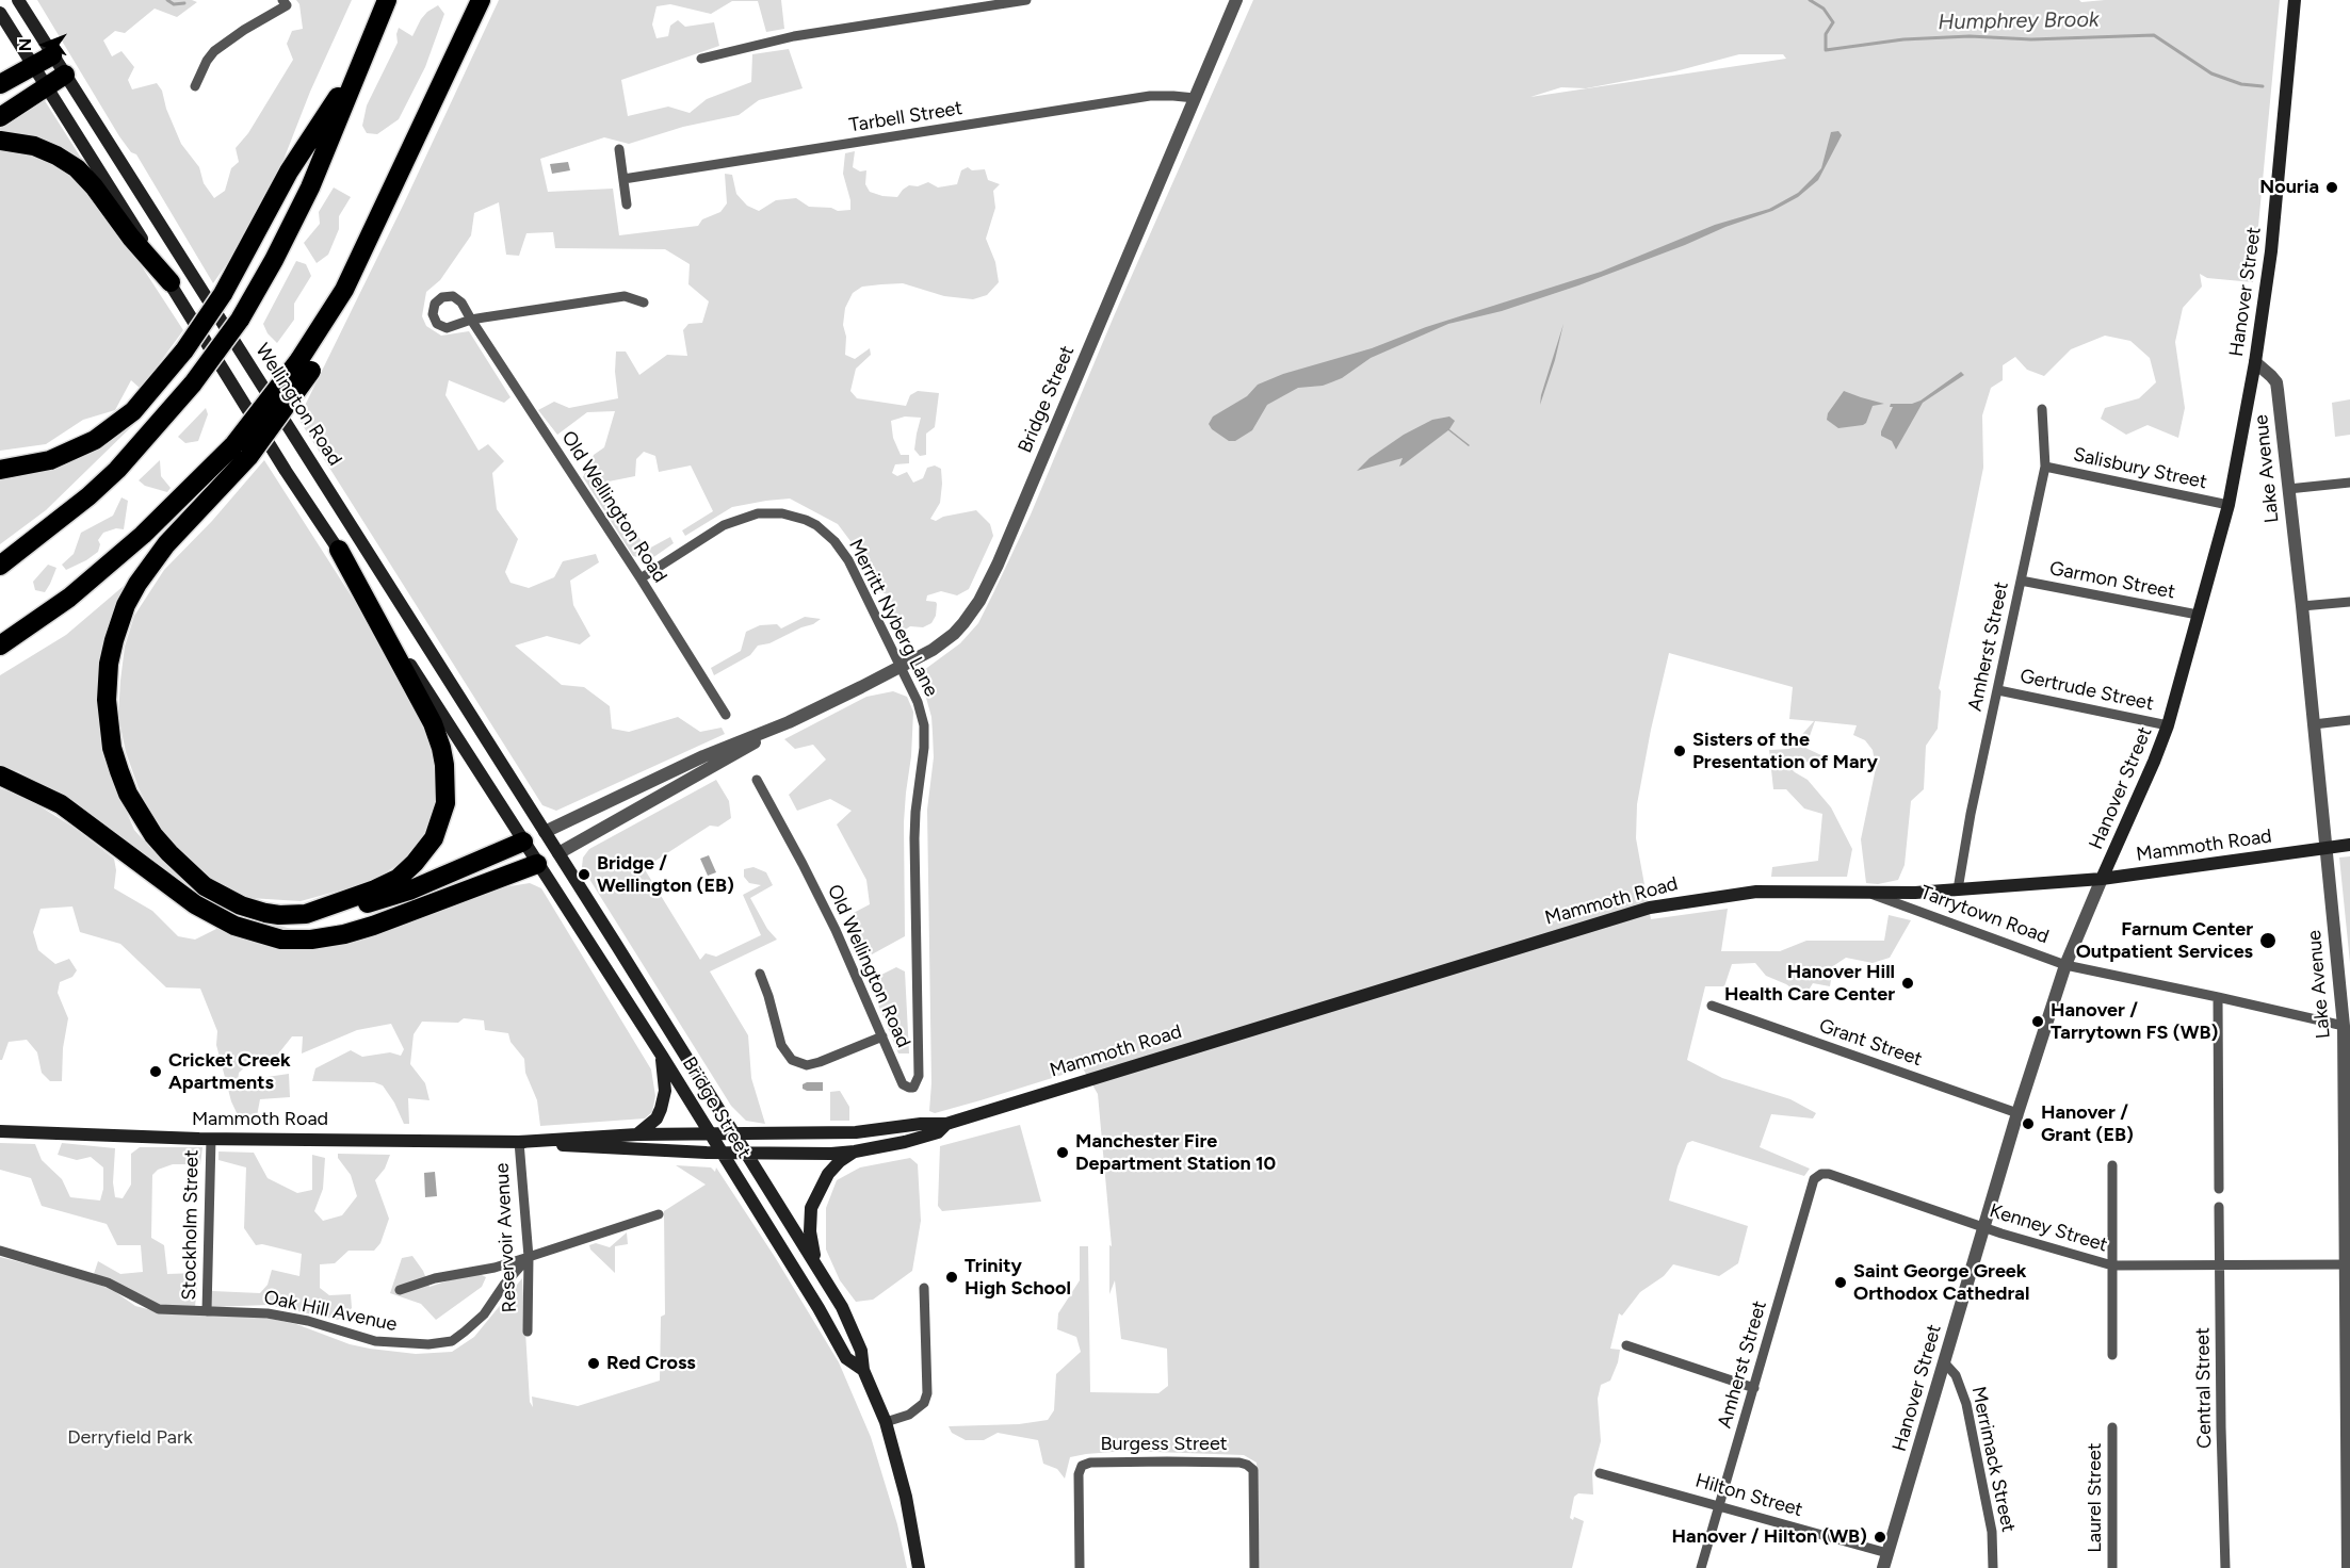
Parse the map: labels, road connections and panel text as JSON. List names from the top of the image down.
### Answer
{
  "streets": {
    "main road": [
      "Hanover Street",
      "Bridge Street",
      "Wellington Road",
      "Mammoth Road"
    ],
    "street": [
      "Tarbell Street",
      "Salisbury Street",
      "Lake Avenue",
      "Old Wellington Road",
      "Garmon Street",
      "Merritt Nyberg Lane",
      "Amherst Street",
      "Gertrude Street",
      "Tarrytown Road",
      "Grant Street",
      "Stockholm Street",
      "Kenney Street",
      "Reservoir Avenue",
      "Oak Hill Avenue",
      "Central Street",
      "Burgess Street",
      "Merrimack Street",
      "Hilton Street",
      "Laurel Street"
    ]
  },
  "crossings": [
    ["Tarbell Street", "Bridge Street"],
    ["Hanover Street", "Salisbury Street"],
    ["Hanover Street", "Lake Avenue"],
    ["Hanover Street", "Garmon Street"],
    ["Hanover Street", "Gertrude Street"],
    ["Hanover Street", "Mammoth Road"],
    ["Hanover Street", "Tarrytown Road"],
    ["Hanover Street", "Grant Street"],
    ["Hanover Street", "Kenney Street"],
    ["Hanover Street", "Merrimack Street"],
    ["Hanover Street", "Hilton Street"],
    ["Bridge Street", "Wellington Road"],
    ["Bridge Street", "Merritt Nyberg Lane"],
    ["Bridge Street", "Mammoth Road"],
    ["Salisbury Street", "Amherst Street"],
    ["Lake Avenue", "Mammoth Road"],
    ["Lake Avenue", "Tarrytown Road"],
    ["Lake Avenue", "Kenney Street"],
    ["Old Wellington Road", "Merritt Nyberg Lane"],
    ["Garmon Street", "Amherst Street"],
    ["Amherst Street", "Gertrude Street"],
    ["Amherst Street", "Mammoth Road"],
    ["Amherst Street", "Kenney Street"],
    ["Amherst Street", "Hilton Street"],
    ["Mammoth Road", "Tarrytown Road"],
    ["Mammoth Road", "Stockholm Street"],
    ["Mammoth Road", "Reservoir Avenue"],
    ["Stockholm Street", "Oak Hill Avenue"],
    ["Kenney Street", "Central Street"],
    ["Reservoir Avenue", "Oak Hill Avenue"]
  ],
  "water": ["Humphrey Brook"],
  "parks": ["Derryfield Park"],
  "places": [
    "Nouria",
    "Sisters of the Presentation of Mary",
    "Bridge / Wellington (EB)",
    "Farnum Center Outpatient Services",
    "Hanover Hill Health Care Center",
    "Hanover / Tarrytown FS (WB)",
    "Cricket Creek Apartments",
    "Hanover / Grant (EB)",
    "Manchester Fire Department Station 10",
    "Trinity High School",
    "Saint George Greek Orthodox Cathedral",
    "Red Cross",
    "Hanover / Hilton (WB)"
  ],
  "north": "left"
}
